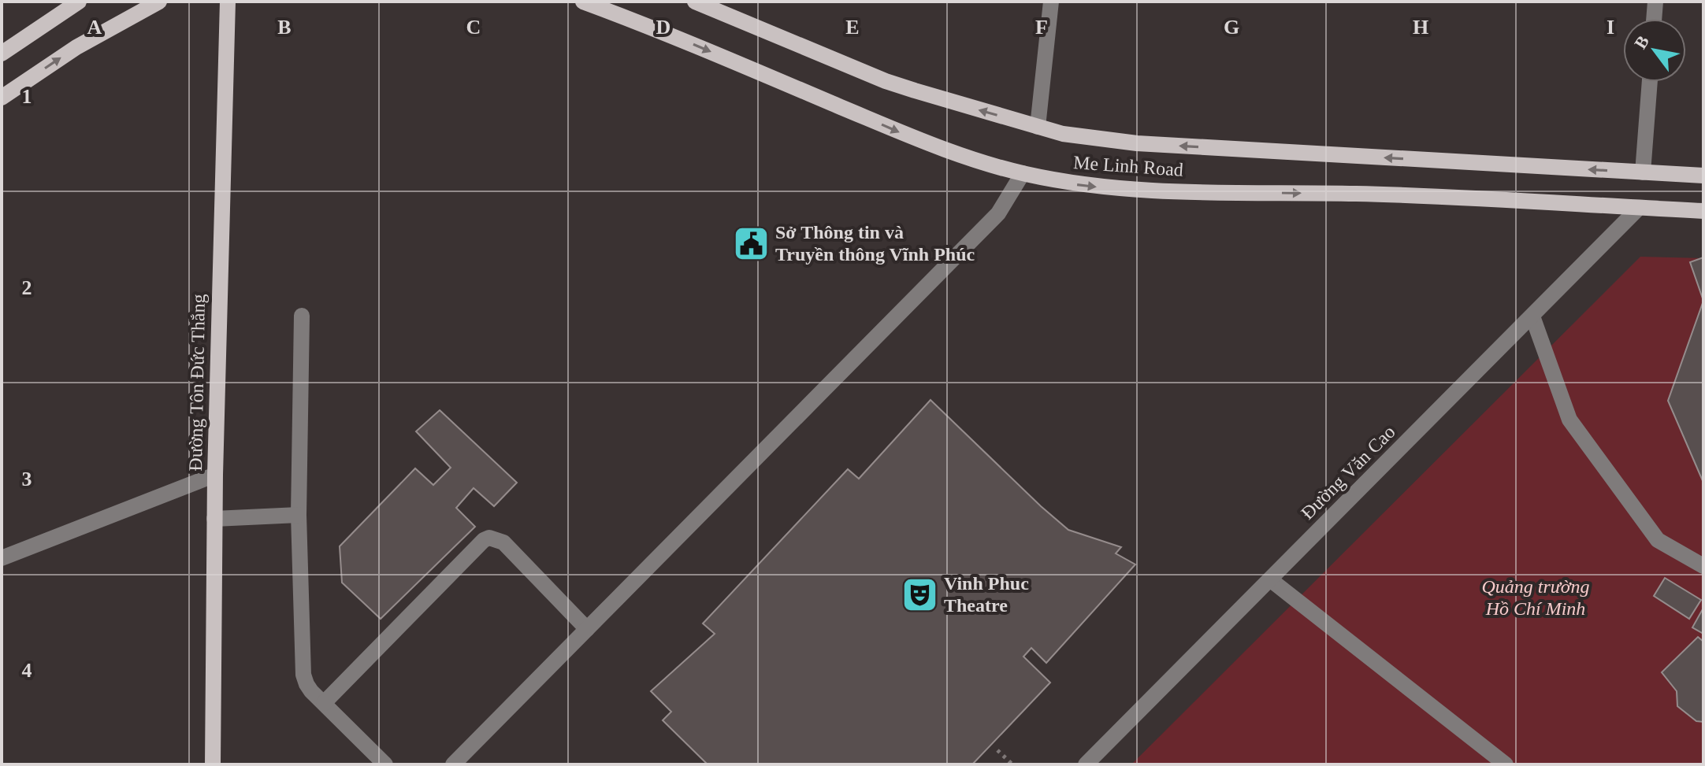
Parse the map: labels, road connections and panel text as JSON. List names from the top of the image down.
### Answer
{
  "streets": {
    "main road": ["Me Linh Road", "Đường Tôn Đức Thắng"],
    "street": ["Đường Văn Cao"]
  },
  "crossings": [
    ["Me Linh Road", "Đường Văn Cao"]
  ],
  "parks": ["Quảng trường Hồ Chí Minh"],
  "places": {
    "public building": ["Sở Thông tin và Truyền thông Vĩnh Phúc"],
    "theatre": ["Vinh Phuc Theatre"]
  },
  "north": "top left",
  "grid": {
    "columns": [
      "A",
      "B",
      "C",
      "D",
      "E",
      "F",
      "G",
      "H",
      "I"
    ],
    "rows": [
      "1",
      "2",
      "3",
      "4"
    ]
  }
}
